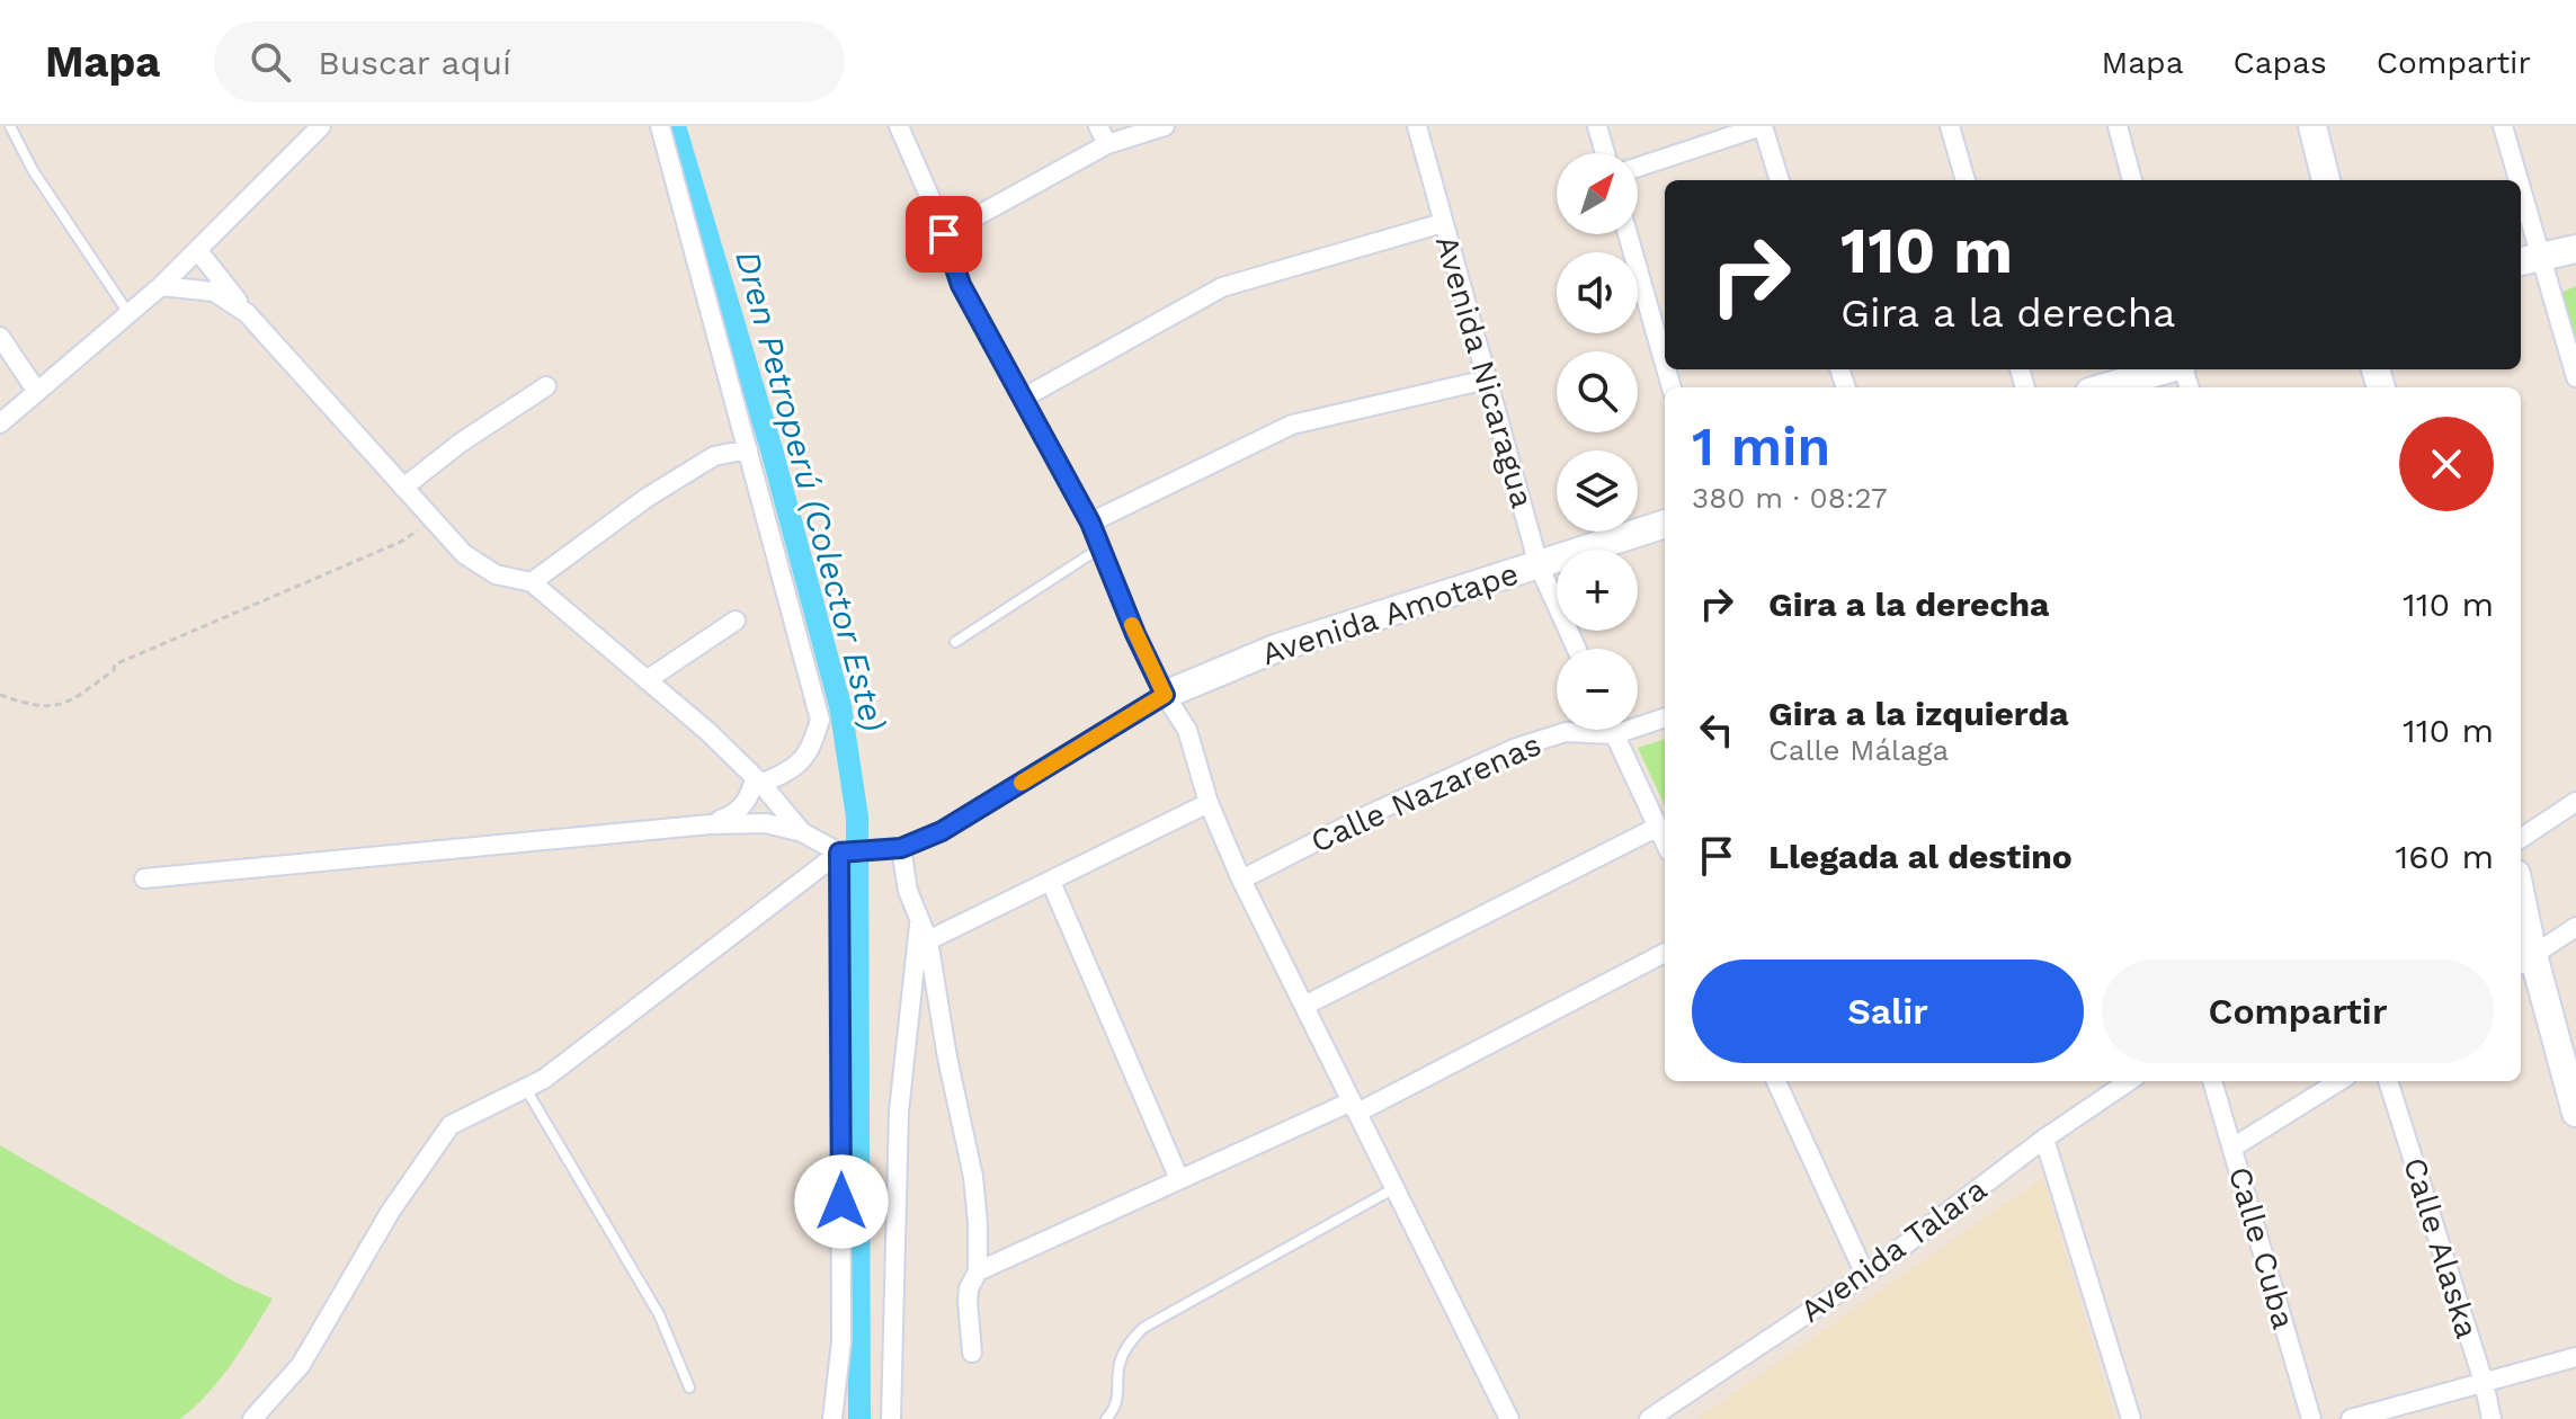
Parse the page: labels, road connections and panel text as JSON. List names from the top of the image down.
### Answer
{
  "streets": {
    "street": [
      "Avenida Nicaragua",
      "Avenida Amotape",
      "Calle Nazarenas",
      "Calle Cuba",
      "Calle Alaska",
      "Avenida Talara"
    ]
  },
  "crossings": [
    ["Avenida Nicaragua", "Avenida Amotape"]
  ],
  "water": ["Dren Petroperú (Colector Este)"],
  "north": "top right",
  "page": {
    "header": "Mapa",
    "search": "Buscar aquí",
    "nav": ["Mapa", "Capas", "Compartir"],
    "map_buttons": ["+", "−"],
    "turn": ["110 m", "Gira a la derecha"],
    "heading": ["1 min", "380 m · 08:27"],
    "list": [
      {
        "name": "Gira a la derecha",
        "value": "110 m"
      },
      {
        "name": "Gira a la izquierda",
        "note": "Calle Málaga",
        "value": "110 m"
      },
      {
        "name": "Llegada al destino",
        "value": "160 m"
      }
    ],
    "buttons": ["Salir", "Compartir"]
  }
}
